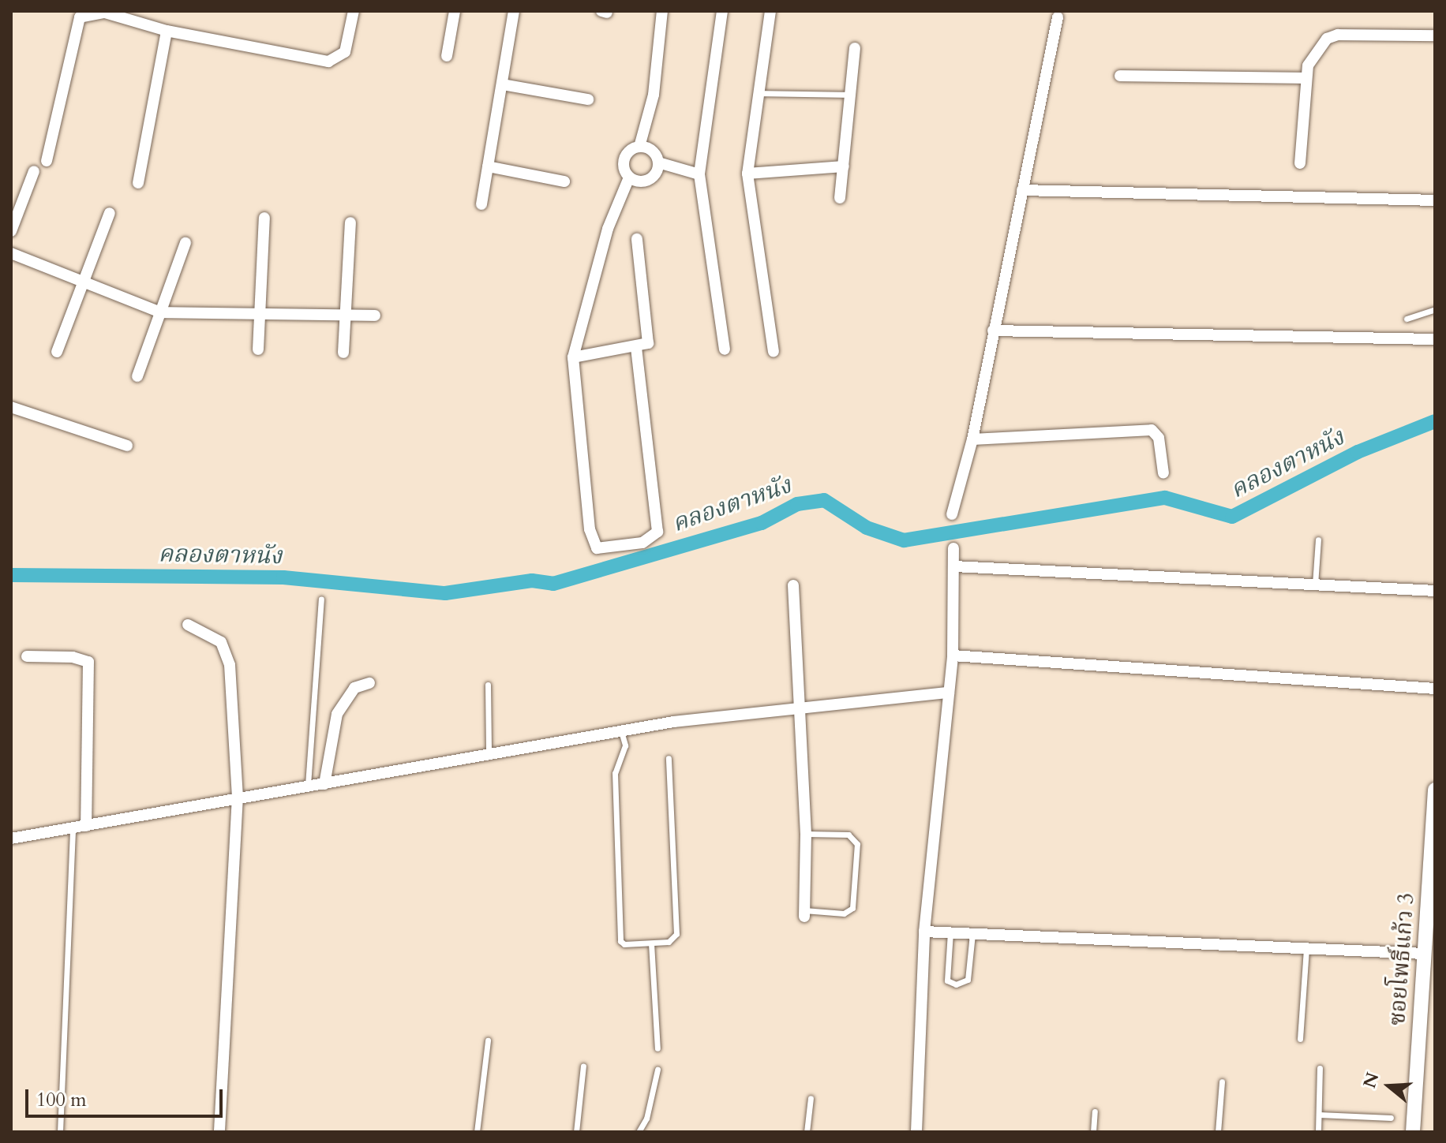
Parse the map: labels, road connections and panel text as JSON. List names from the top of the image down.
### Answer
{
  "streets": {
    "street": ["ซอยโพธิ์แก้ว 3"]
  },
  "water": ["คลองตาหนัง"],
  "scale_bar": "100 m",
  "north": "left"
}
